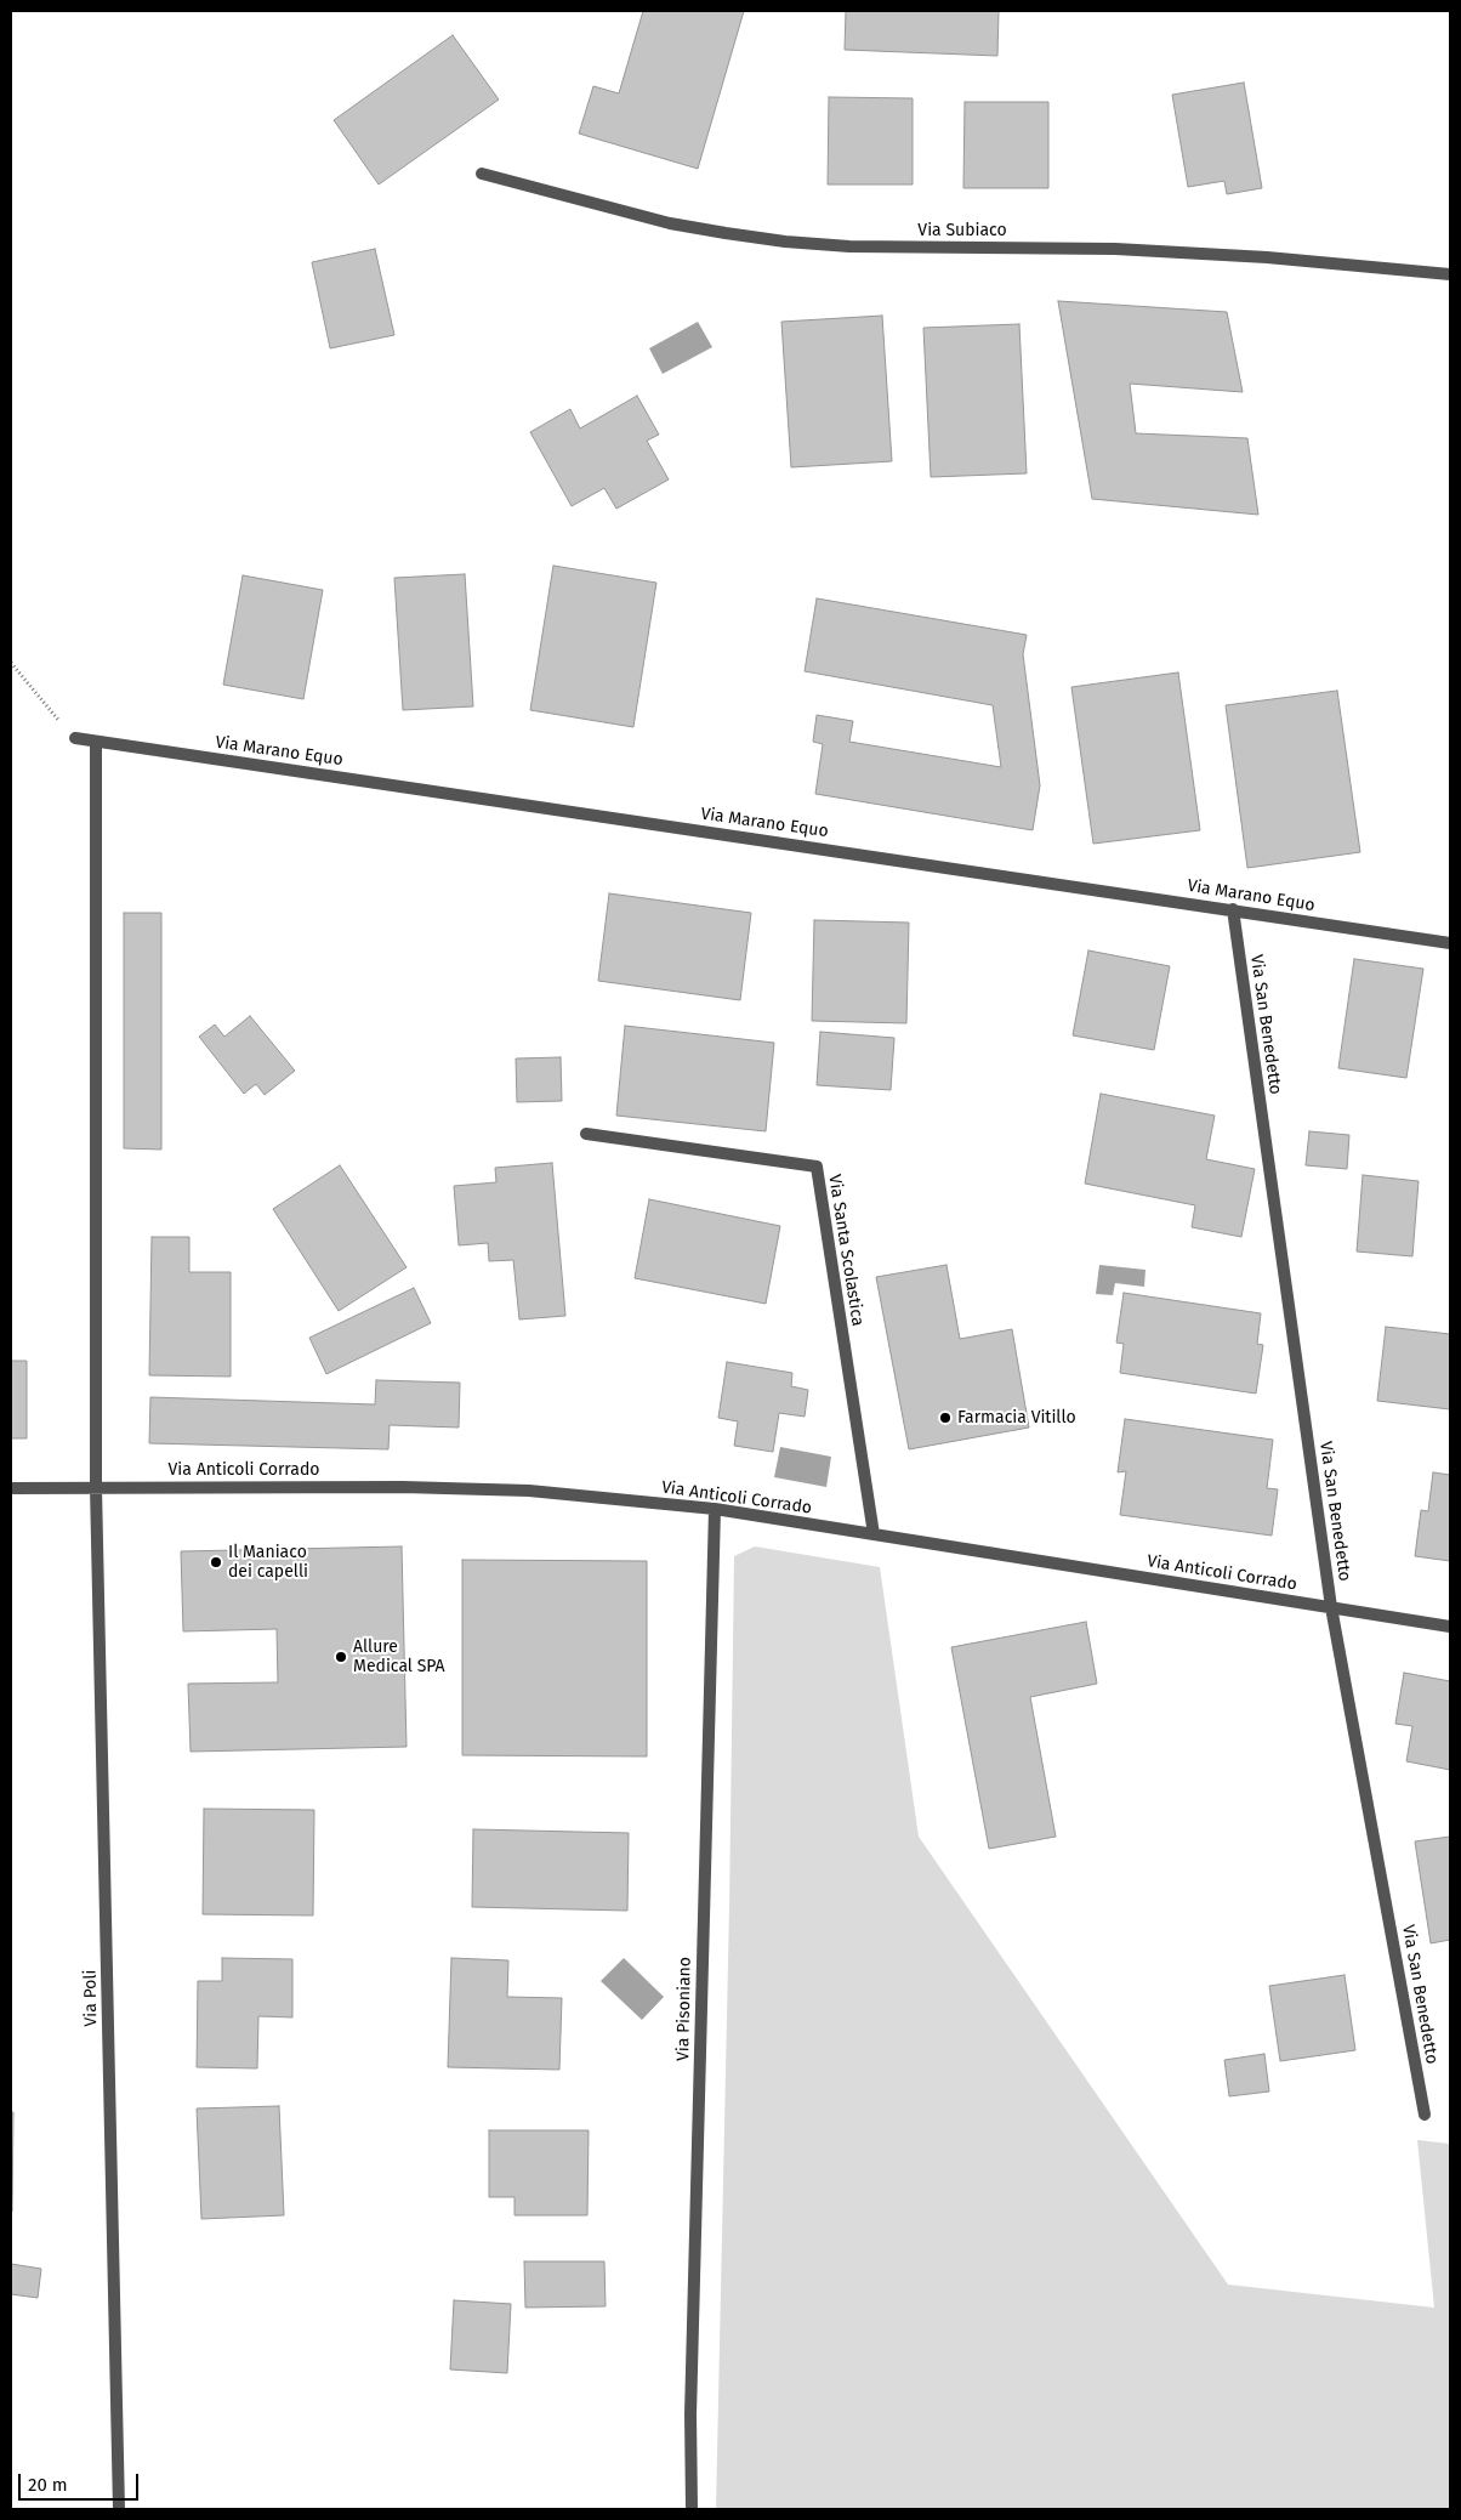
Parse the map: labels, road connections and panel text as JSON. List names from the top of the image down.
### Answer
{
  "streets": {
    "street": [
      "Via Subiaco",
      "Via Marano Equo",
      "Via San Benedetto",
      "Via Santa Scolastica",
      "Via Anticoli Corrado",
      "Via Poli",
      "Via Pisoniano"
    ]
  },
  "crossings": [
    ["Via Marano Equo", "Via San Benedetto"],
    ["Via Marano Equo", "Via Poli"],
    ["Via San Benedetto", "Via Anticoli Corrado"],
    ["Via Santa Scolastica", "Via Anticoli Corrado"],
    ["Via Anticoli Corrado", "Via Poli"],
    ["Via Anticoli Corrado", "Via Pisoniano"]
  ],
  "places": ["Farmacia Vitillo", "Il Maniaco dei capelli", "Allure Medical SPA"],
  "scale_bar": "20 m"
}
